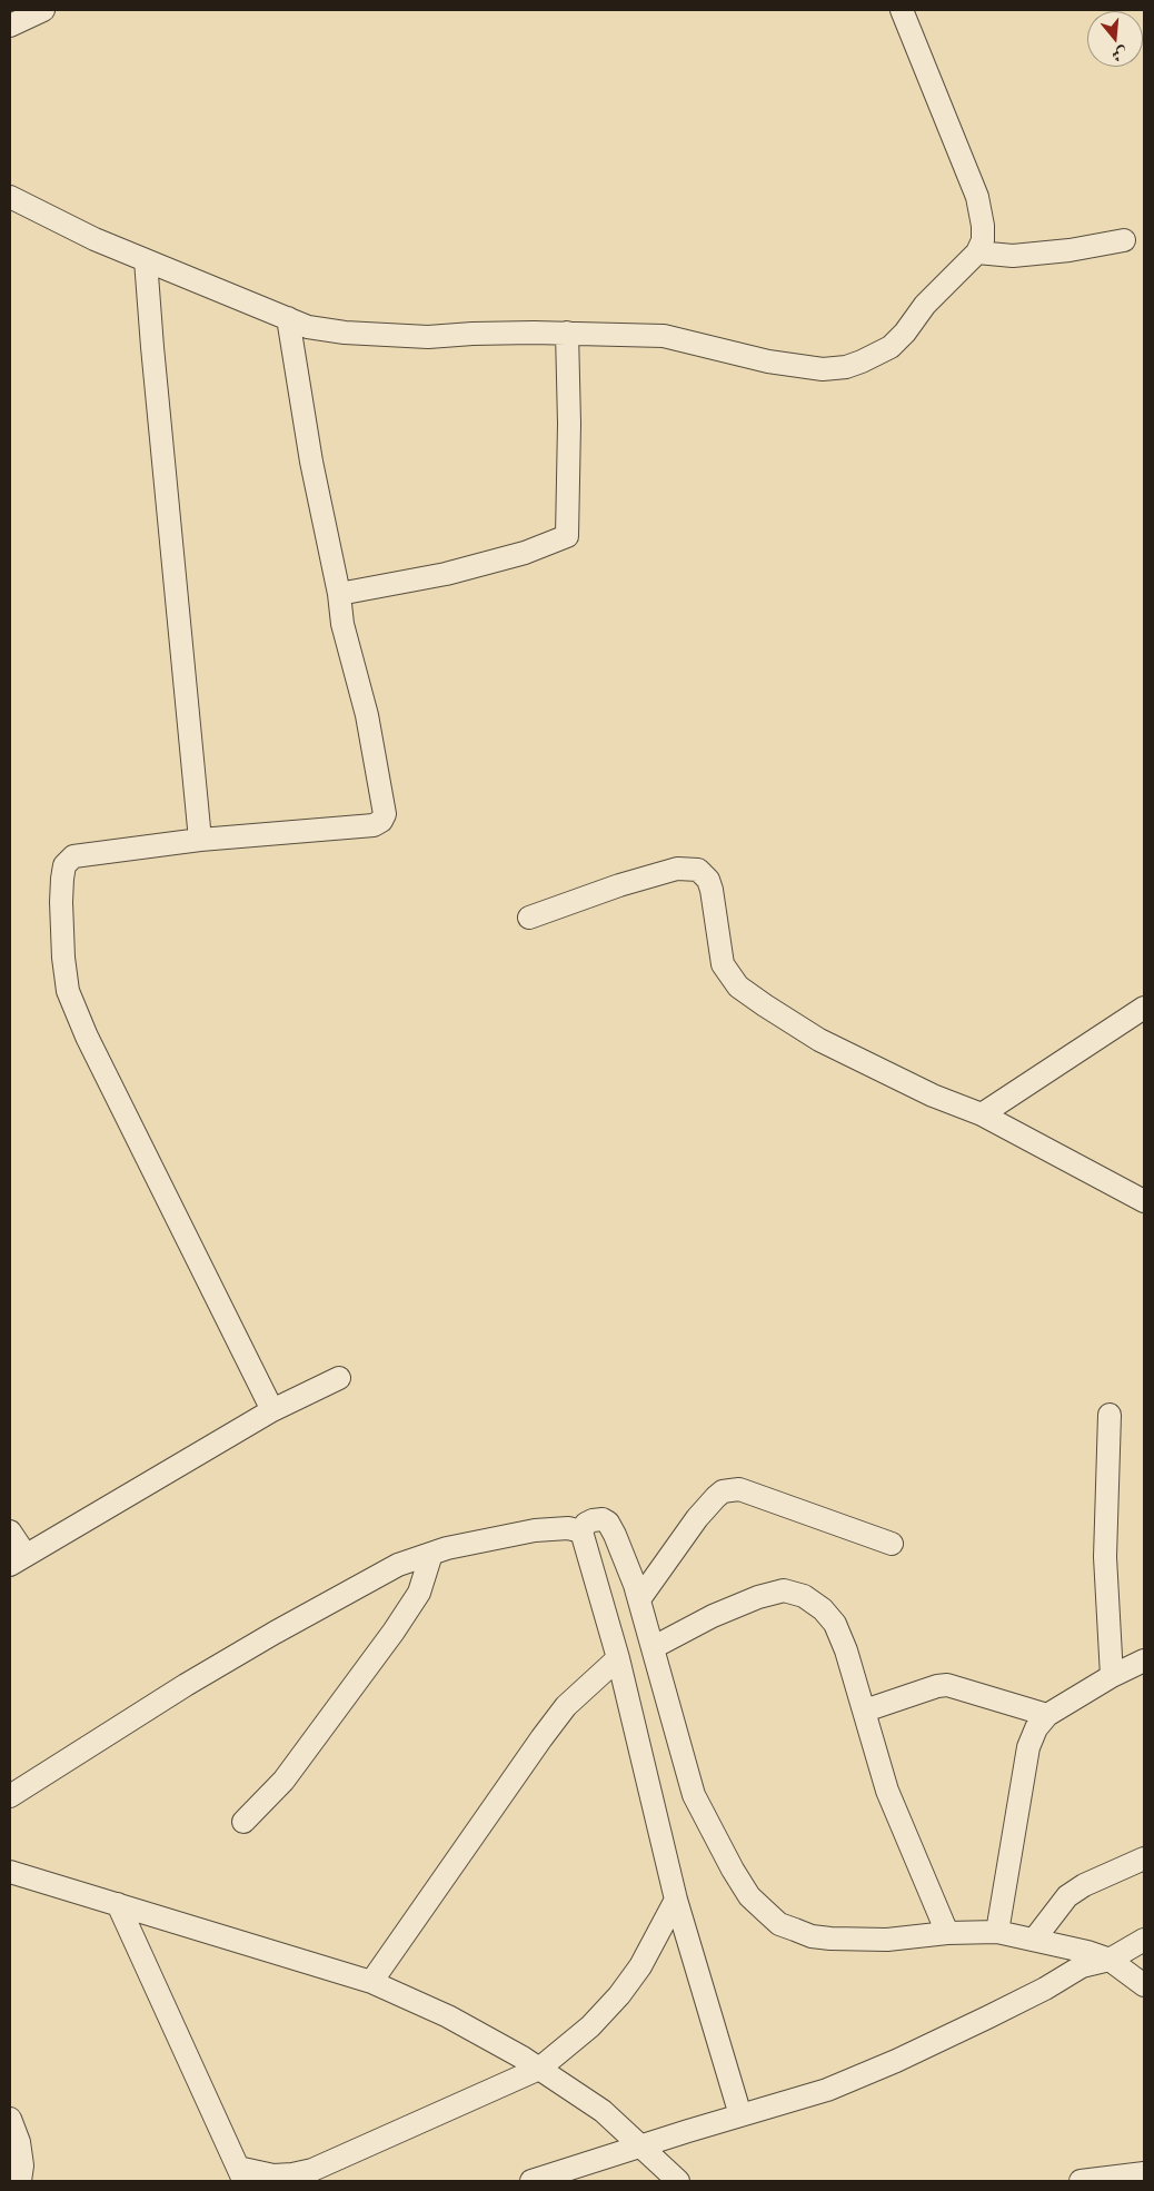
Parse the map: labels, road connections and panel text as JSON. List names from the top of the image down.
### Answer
{
  "north": "bottom"
}
